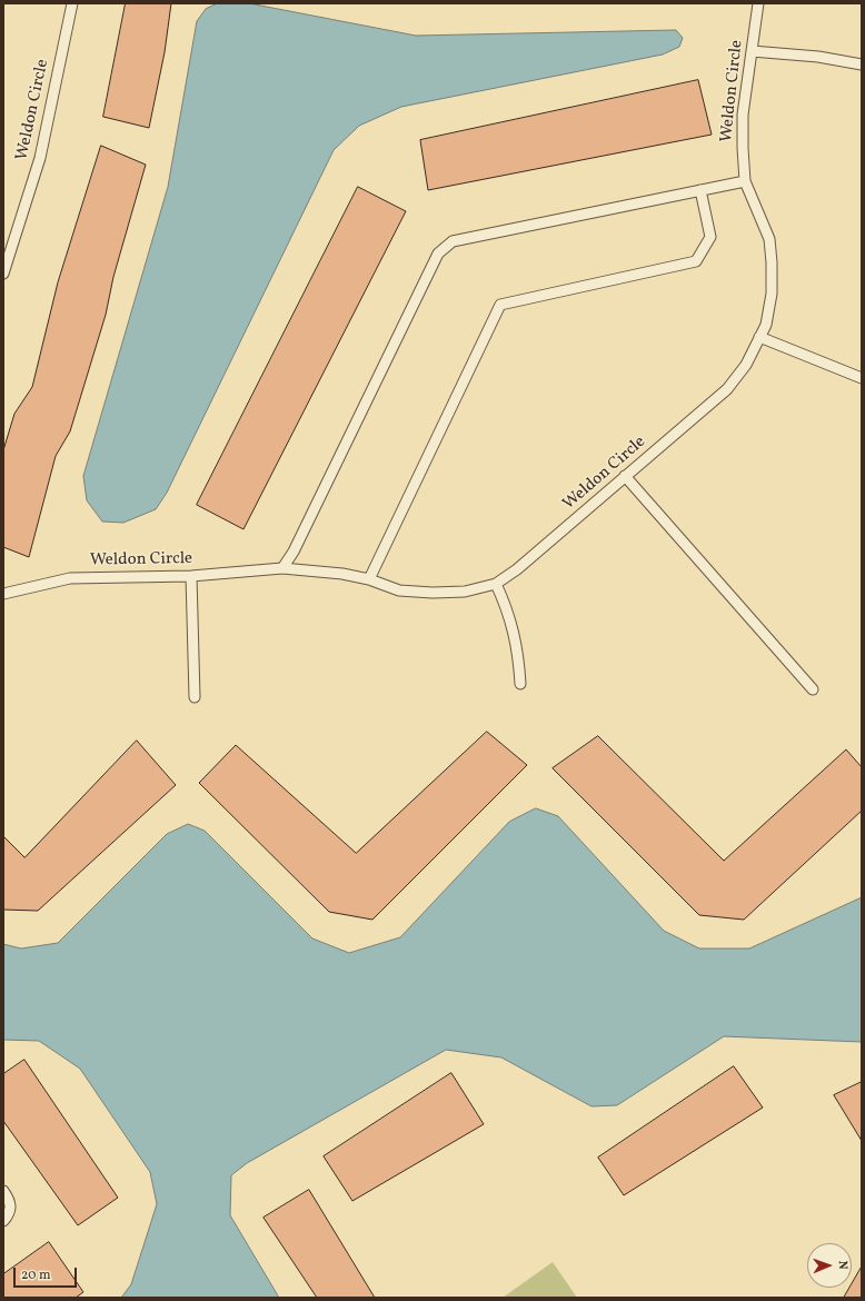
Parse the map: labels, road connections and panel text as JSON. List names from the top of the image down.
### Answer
{
  "streets": {
    "lane": ["Weldon Circle"]
  },
  "scale_bar": "20 m",
  "north": "right"
}
